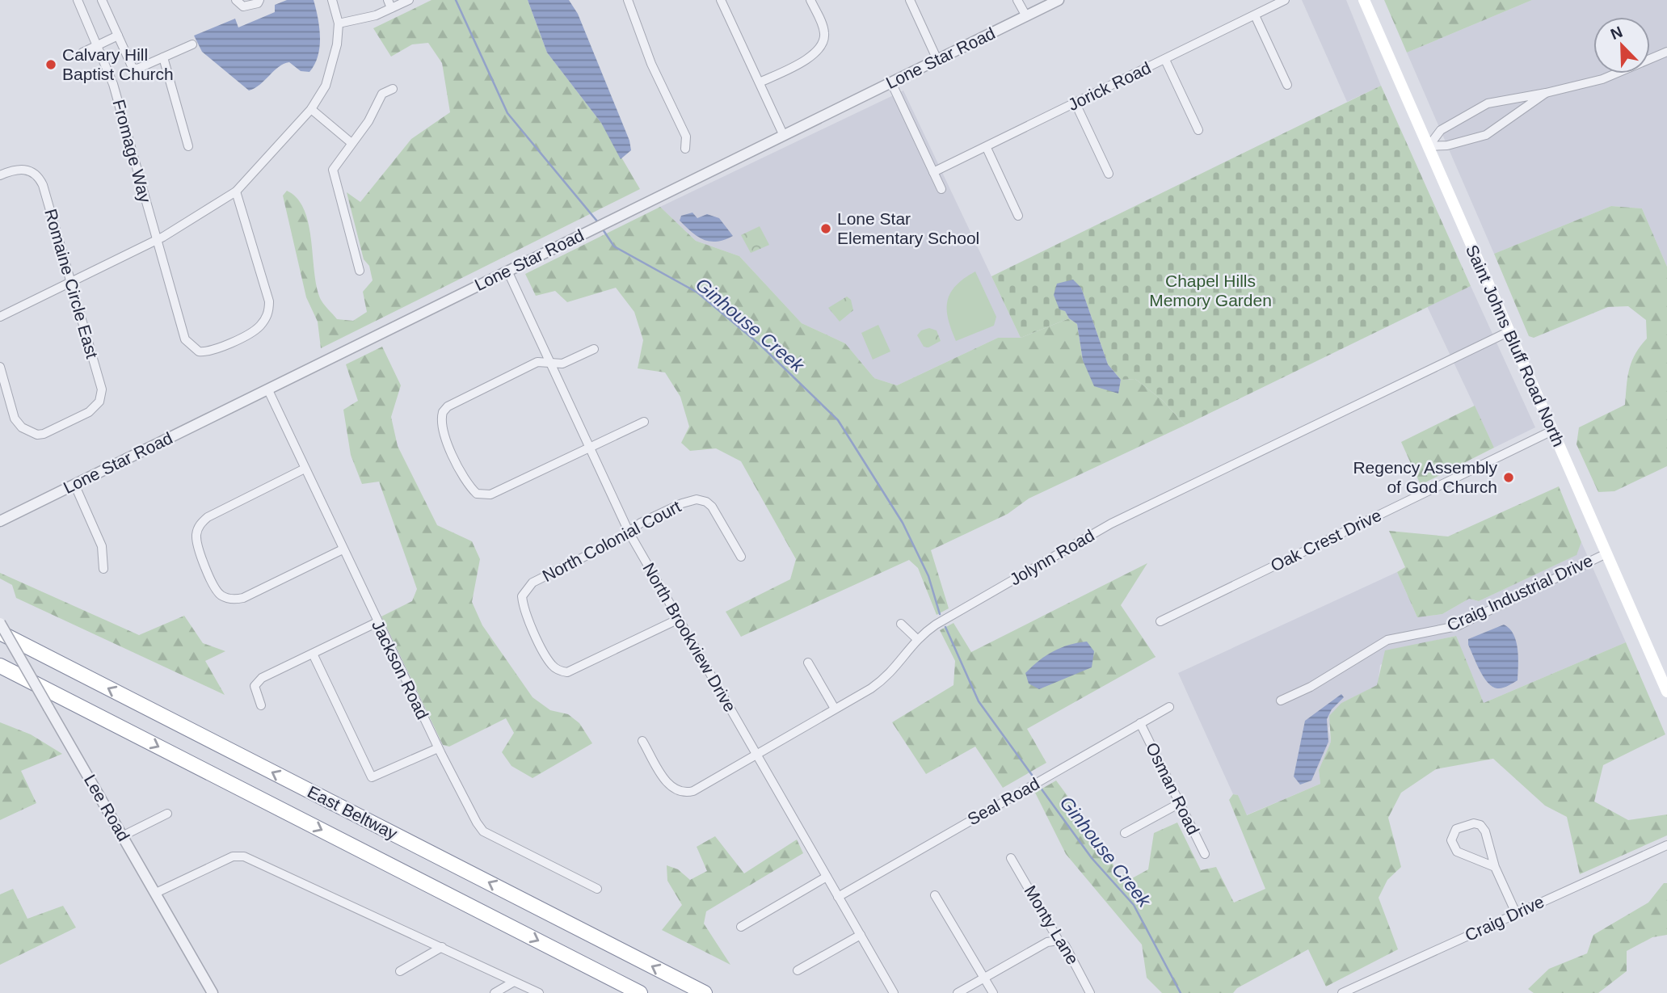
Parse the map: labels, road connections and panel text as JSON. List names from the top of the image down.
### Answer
{
  "streets": {
    "highway": ["East Beltway"],
    "main road": ["Saint Johns Bluff Road North"],
    "street": [
      "Lone Star Road",
      "Jorick Road",
      "Fromage Way",
      "Romaine Circle East",
      "Oak Crest Drive",
      "North Colonial Court",
      "Jolynn Road",
      "Craig Industrial Drive",
      "North Brookview Drive",
      "Jackson Road",
      "Osman Road",
      "Seal Road",
      "Lee Road",
      "Craig Drive",
      "Monty Lane"
    ]
  },
  "crossings": [
    ["Lone Star Road", "North Brookview Drive"],
    ["Lone Star Road", "Jackson Road"],
    ["Saint Johns Bluff Road North", "Oak Crest Drive"],
    ["Saint Johns Bluff Road North", "Jolynn Road"],
    ["Saint Johns Bluff Road North", "Craig Industrial Drive"],
    ["North Colonial Court", "North Brookview Drive"],
    ["Jolynn Road", "North Brookview Drive"],
    ["North Brookview Drive", "Seal Road"],
    ["Osman Road", "Seal Road"]
  ],
  "water": ["Ginhouse Creek"],
  "parks": ["Chapel Hills Memory Garden"],
  "places": ["Calvary Hill Baptist Church", "Lone Star Elementary School", "Regency Assembly of God Church"],
  "north": "top left"
}
